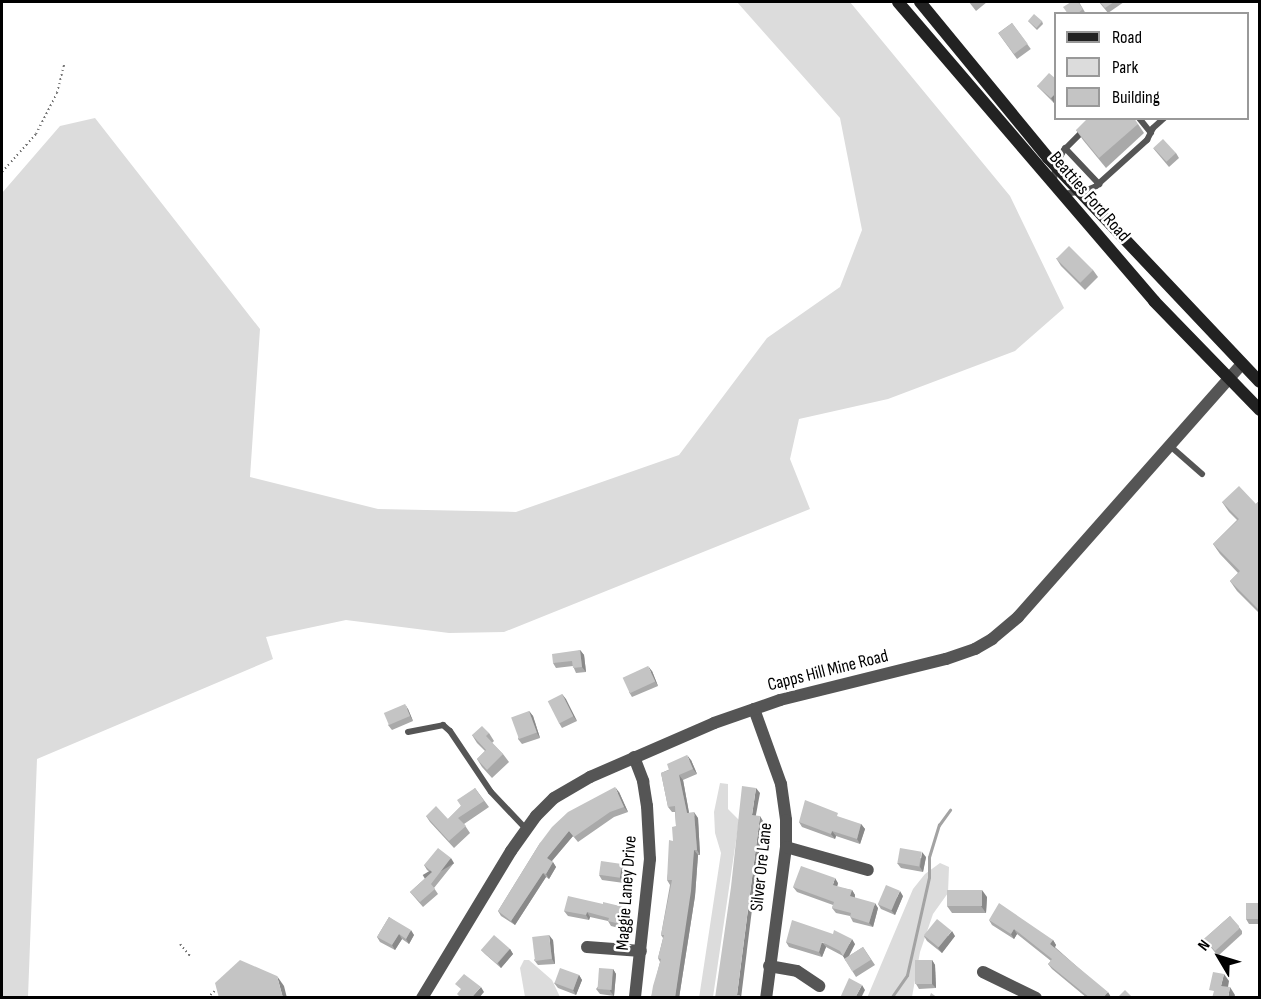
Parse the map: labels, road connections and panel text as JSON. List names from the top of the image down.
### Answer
{
  "streets": {
    "main road": ["Beatties Ford Road"],
    "street": ["Capps Hill Mine Road", "Silver Ore Lane", "Maggie Laney Drive"]
  },
  "crossings": [
    ["Beatties Ford Road", "Capps Hill Mine Road"],
    ["Capps Hill Mine Road", "Silver Ore Lane"],
    ["Capps Hill Mine Road", "Maggie Laney Drive"]
  ],
  "legend": ["Road", "Park", "Building"],
  "north": "top left"
}
